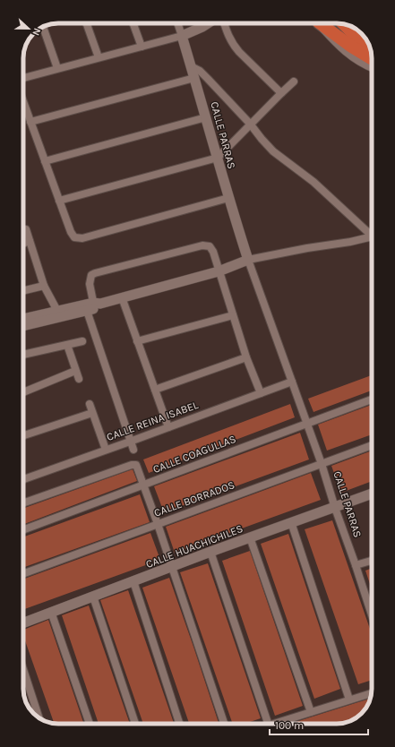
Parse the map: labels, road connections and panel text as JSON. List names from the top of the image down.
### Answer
{
  "streets": {
    "street": [
      "CALLE PARRAS",
      "CALLE REINA ISABEL",
      "CALLE COAGULLAS",
      "CALLE BORRADOS",
      "CALLE HUACHICHILES"
    ]
  },
  "crossings": [
    ["CALLE PARRAS", "CALLE REINA ISABEL"],
    ["CALLE PARRAS", "CALLE COAGULLAS"],
    ["CALLE PARRAS", "CALLE BORRADOS"],
    ["CALLE PARRAS", "CALLE HUACHICHILES"]
  ],
  "scale_bar": "100 m",
  "north": "right"
}
